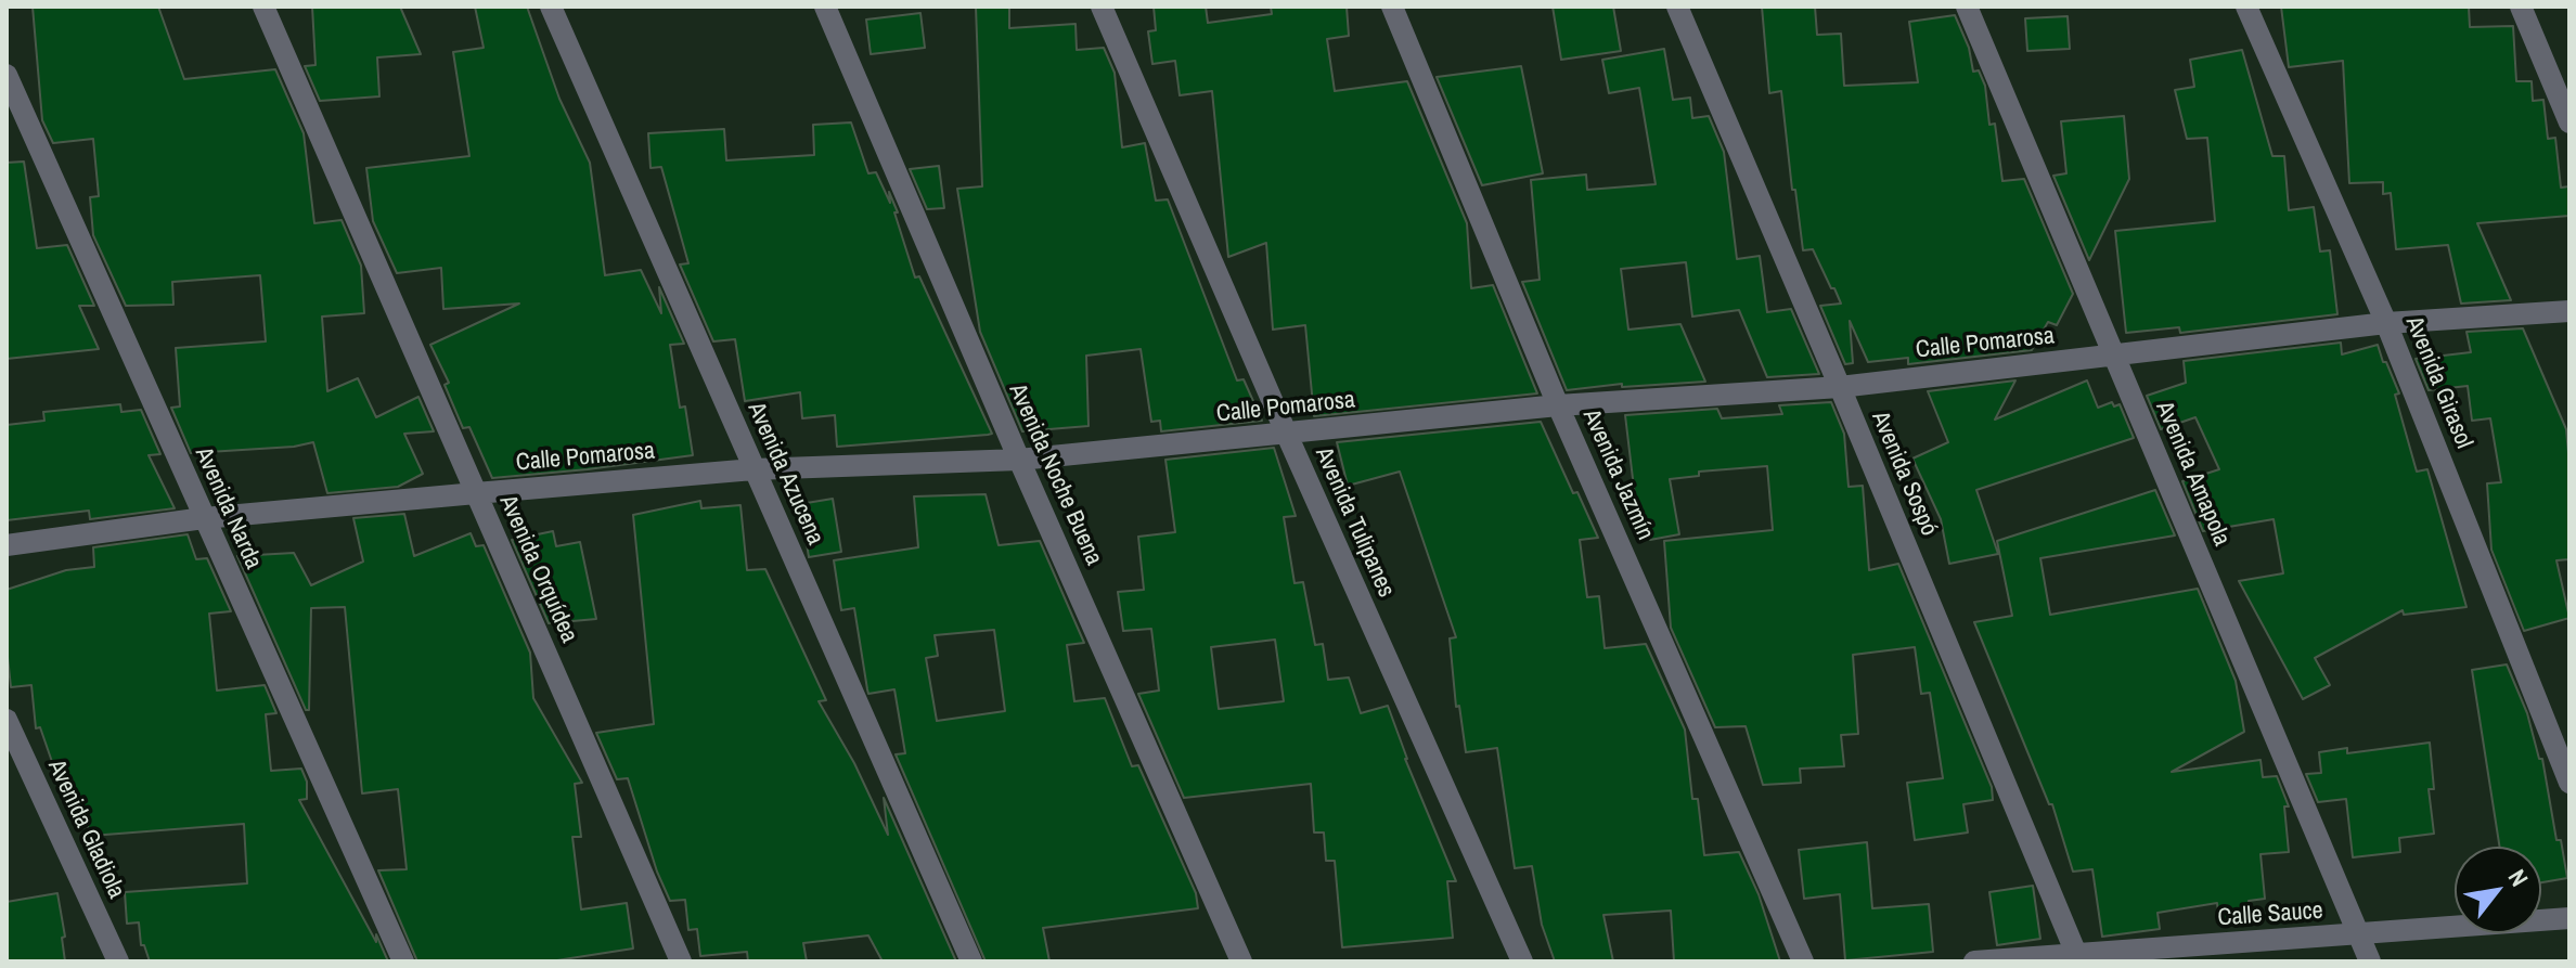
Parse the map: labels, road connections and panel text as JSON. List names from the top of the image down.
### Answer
{
  "streets": {
    "street": [
      "Calle Pomarosa",
      "Avenida Girasol",
      "Avenida Azucena",
      "Avenida Sospó",
      "Avenida Amapola",
      "Avenida Noche Buena",
      "Avenida Jazmín",
      "Avenida Narda",
      "Avenida Tulipanes",
      "Avenida Orquídea",
      "Avenida Gladiola",
      "Calle Sauce"
    ]
  },
  "crossings": [
    ["Calle Pomarosa", "Avenida Girasol"],
    ["Calle Pomarosa", "Avenida Azucena"],
    ["Calle Pomarosa", "Avenida Sospó"],
    ["Calle Pomarosa", "Avenida Amapola"],
    ["Calle Pomarosa", "Avenida Noche Buena"],
    ["Calle Pomarosa", "Avenida Jazmín"],
    ["Calle Pomarosa", "Avenida Narda"],
    ["Calle Pomarosa", "Avenida Tulipanes"],
    ["Calle Pomarosa", "Avenida Orquídea"],
    ["Avenida Sospó", "Calle Sauce"],
    ["Avenida Amapola", "Calle Sauce"]
  ],
  "north": "top right"
}
